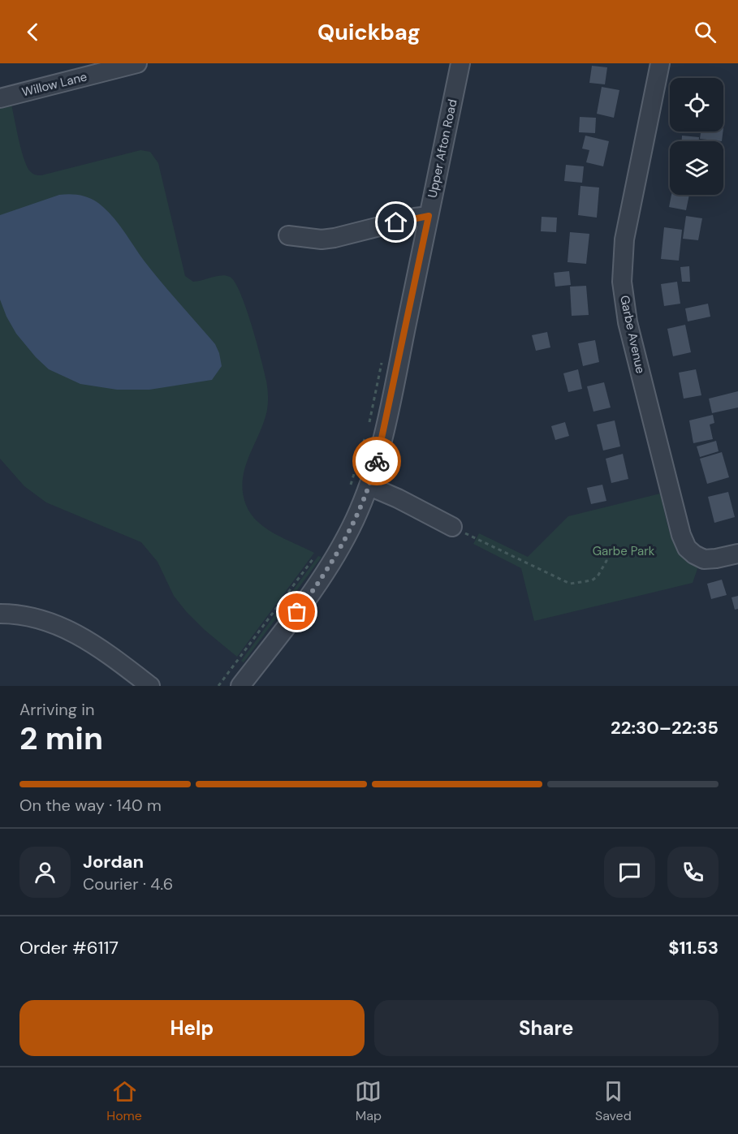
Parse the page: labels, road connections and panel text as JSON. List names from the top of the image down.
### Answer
{
  "streets": {
    "street": ["Willow Lane", "Upper Afton Road", "Garbe Avenue"]
  },
  "parks": ["Garbe Park"],
  "page": {
    "header": "Quickbag",
    "heading": ["2 min", "Arriving in", "22:30–22:35"],
    "panel": [
      "Jordan",
      "Courier · 4.6",
      "Order #6117",
      "$11.53"
    ],
    "bar": "On the way · 140 m",
    "buttons": ["Help", "Share"],
    "tabs": ["Home", "Map", "Saved"]
  }
}
